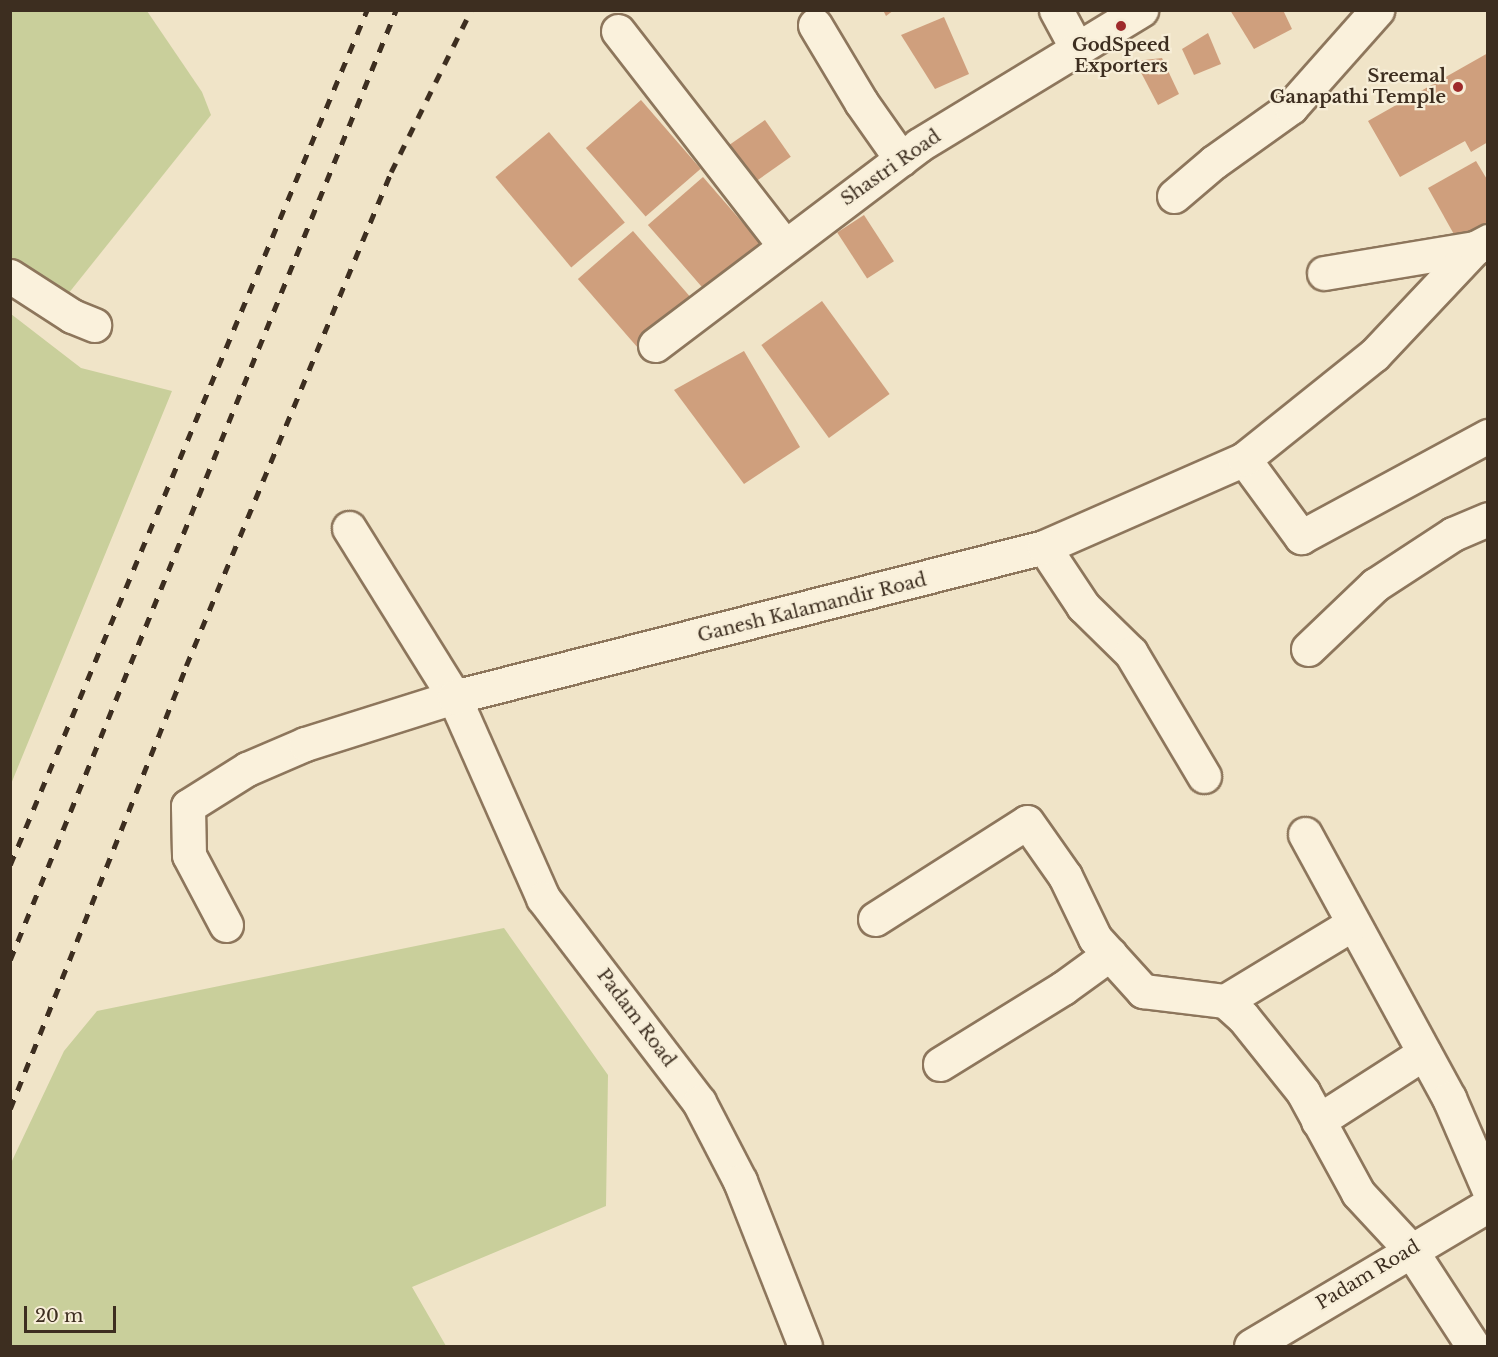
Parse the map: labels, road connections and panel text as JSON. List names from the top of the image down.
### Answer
{
  "streets": {
    "street": ["Shastri Road", "Ganesh Kalamandir Road", "Padam Road"]
  },
  "crossings": [
    ["Ganesh Kalamandir Road", "Padam Road"]
  ],
  "places": ["GodSpeed Exporters", "Sreemal Ganapathi Temple"],
  "scale_bar": "20 m"
}
